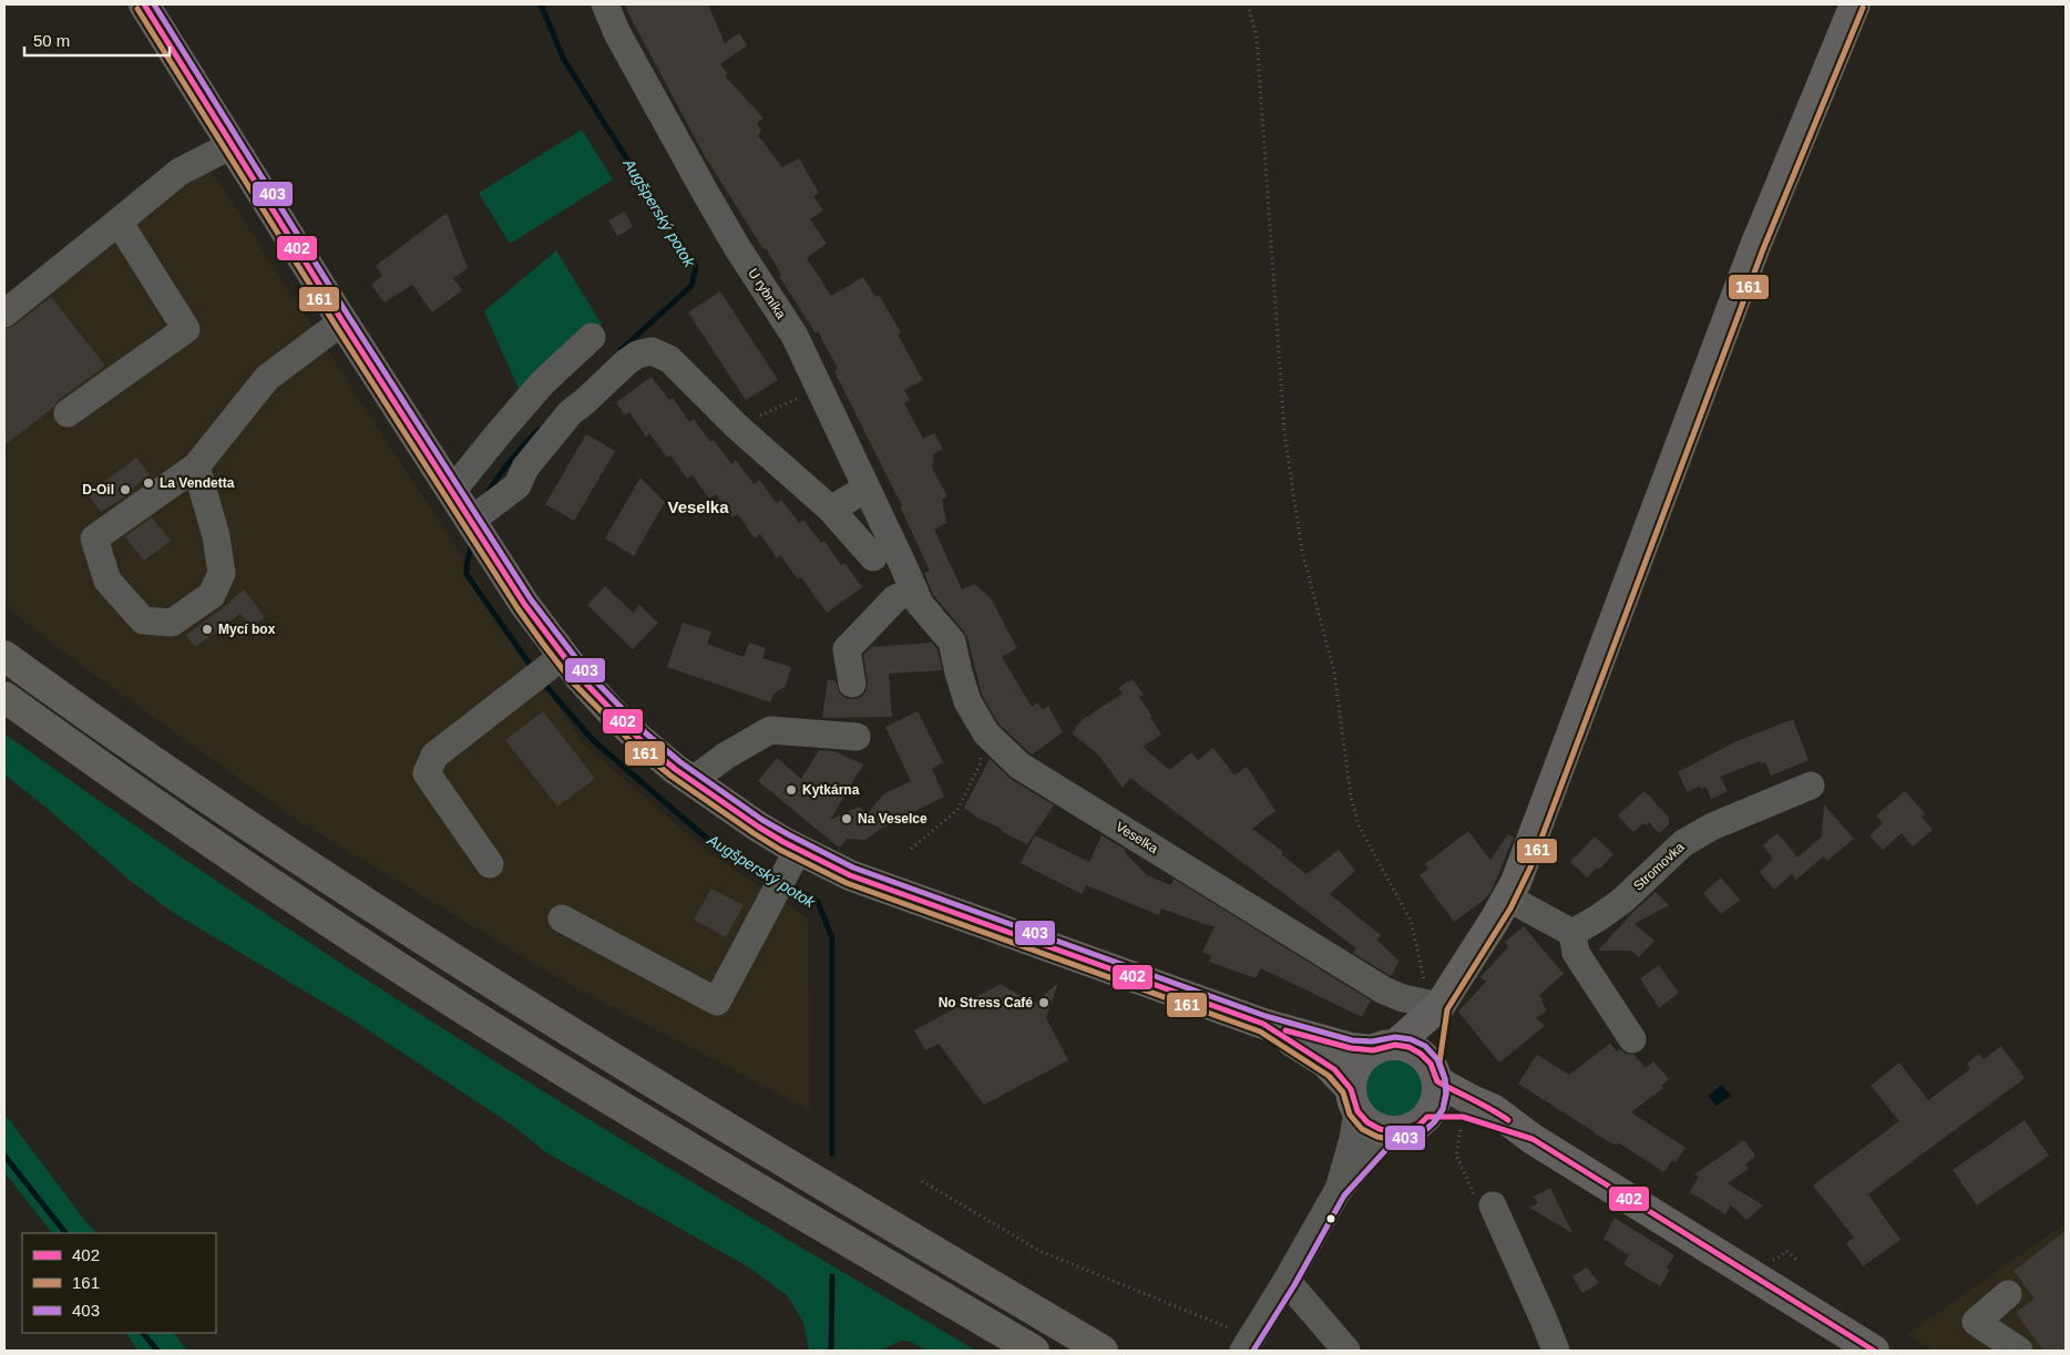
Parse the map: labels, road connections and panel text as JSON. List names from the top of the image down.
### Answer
{
  "streets": {
    "street": ["U rybníka", "Veselka", "Stromovka"]
  },
  "crossings": [
    ["U rybníka", "Veselka"]
  ],
  "districts": ["Veselka"],
  "water": ["Augšperský potok"],
  "places": [
    "La Vendetta",
    "D-Oil",
    "Mycí box",
    "Kytkárna",
    "Na Veselce",
    "No Stress Café"
  ],
  "lines": ["transit line 402", "transit line 403", "transit line 161"],
  "legend": ["402", "161", "403"],
  "scale_bar": "50 m"
}
